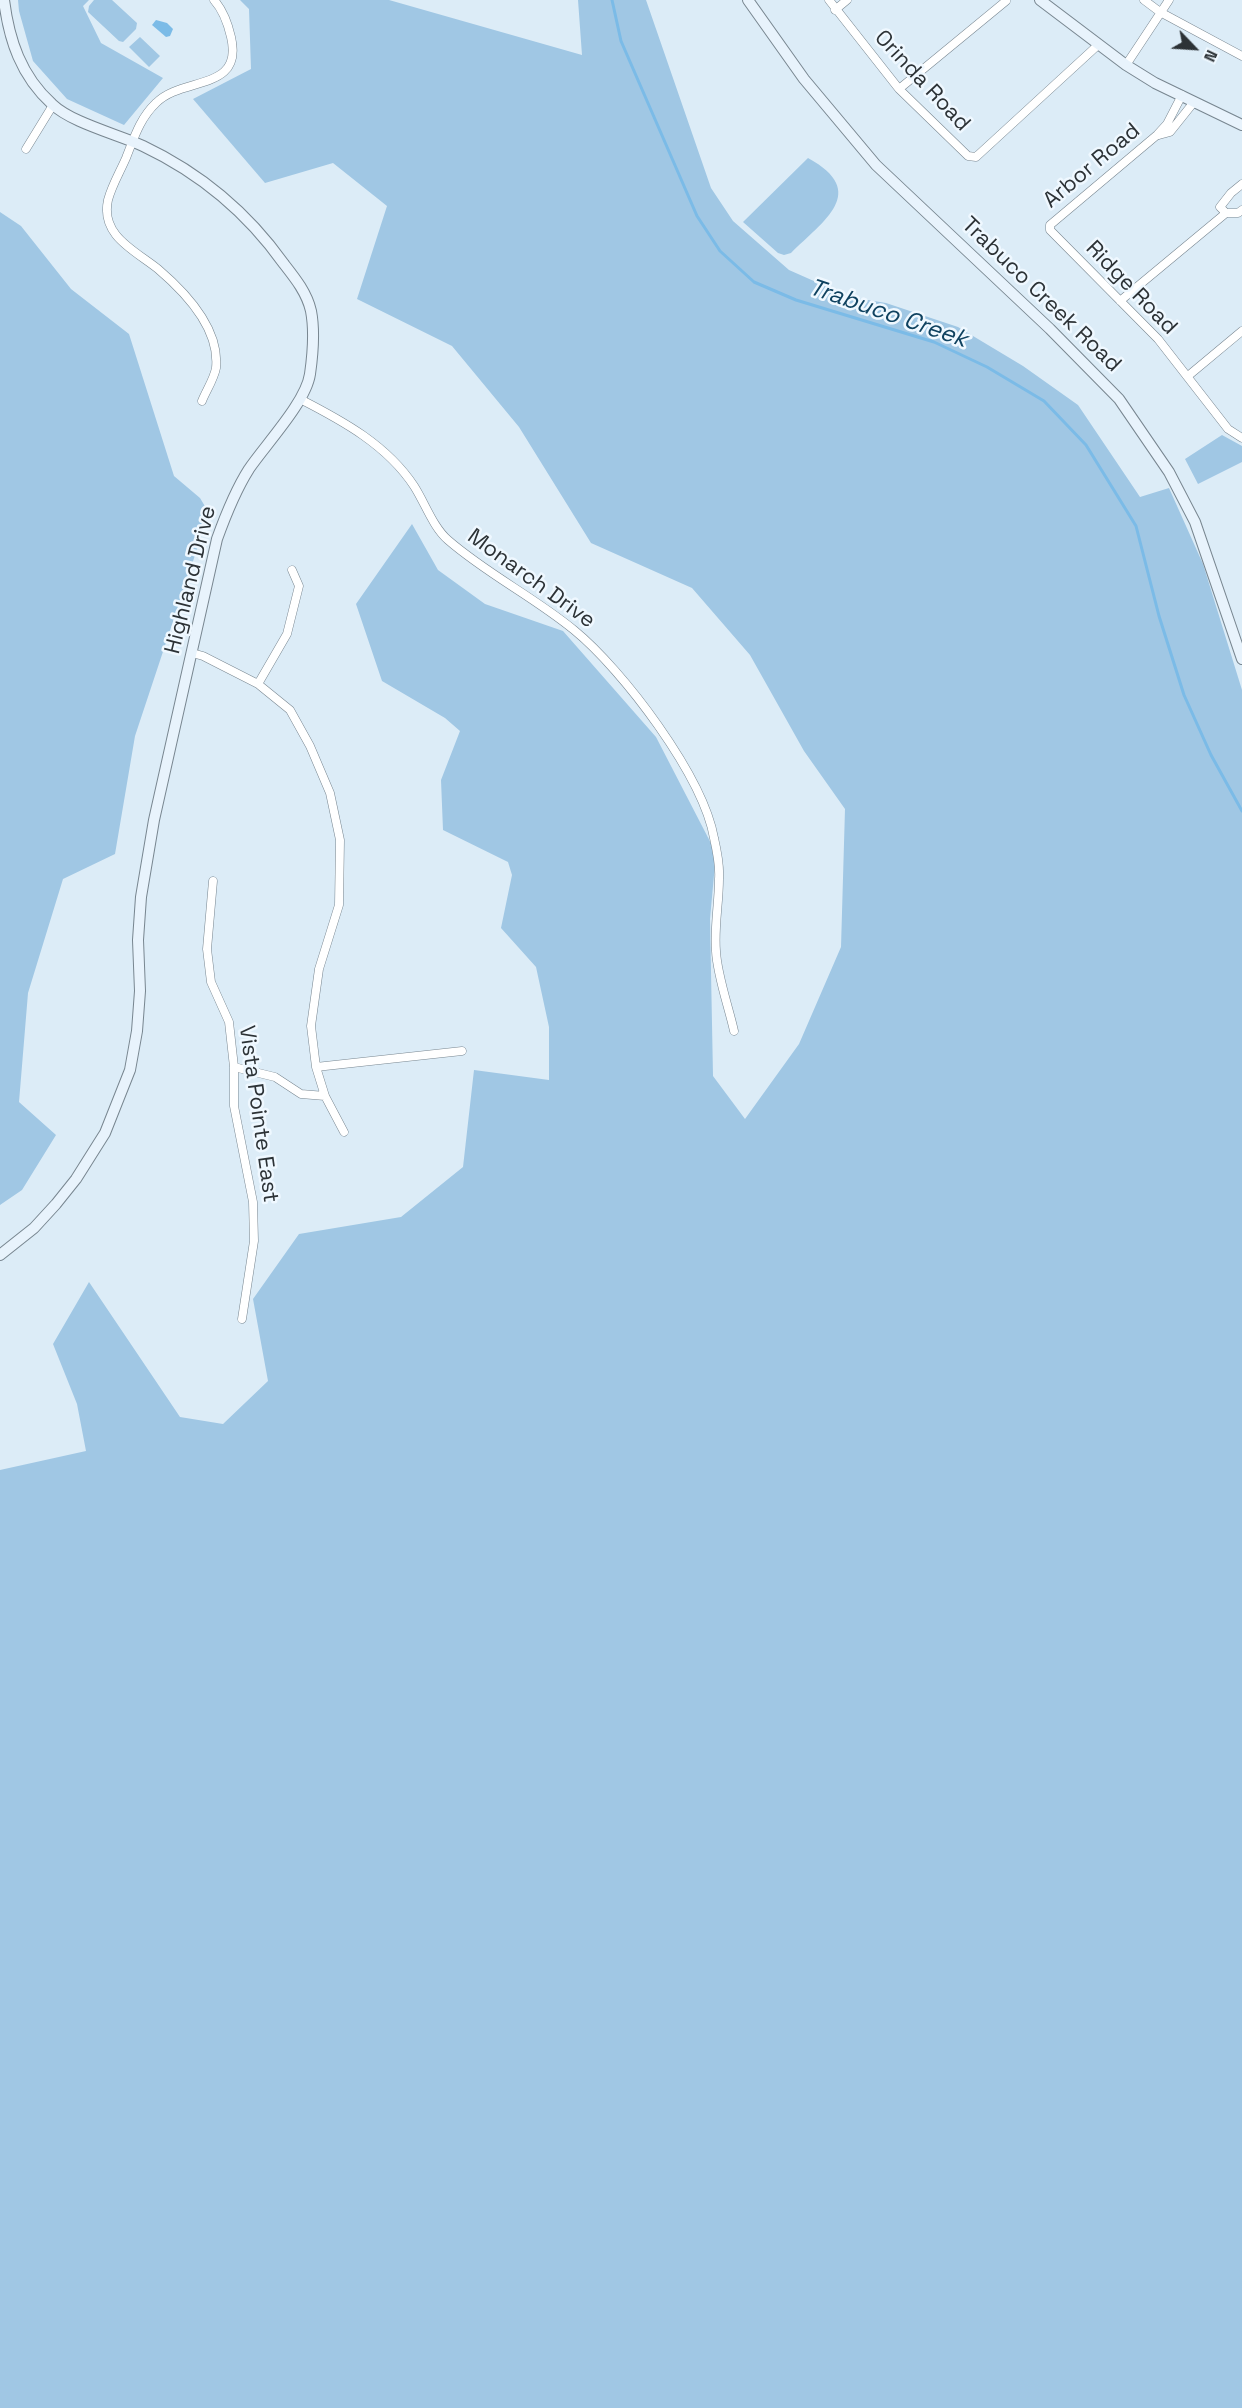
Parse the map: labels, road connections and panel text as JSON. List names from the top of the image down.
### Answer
{
  "streets": {
    "street": [
      "Orinda Road",
      "Arbor Road",
      "Ridge Road",
      "Trabuco Creek Road",
      "Monarch Drive",
      "Highland Drive",
      "Vista Pointe East"
    ]
  },
  "crossings": [
    ["Arbor Road", "Ridge Road"],
    ["Monarch Drive", "Highland Drive"]
  ],
  "water": ["Trabuco Creek"],
  "north": "bottom right"
}
